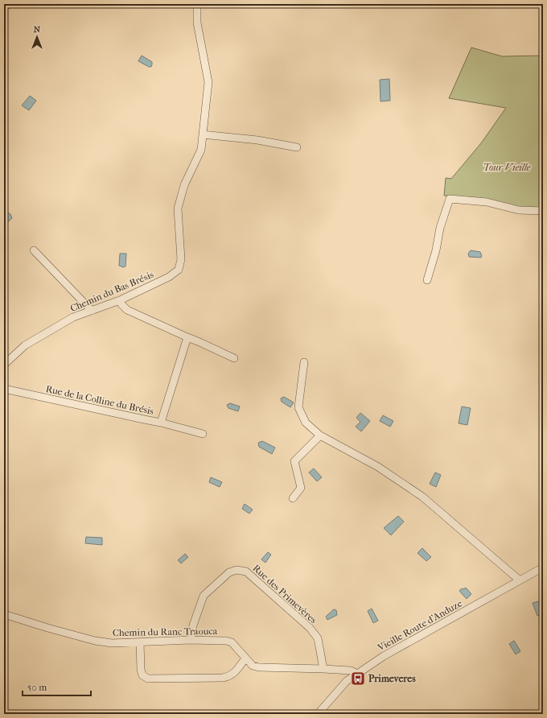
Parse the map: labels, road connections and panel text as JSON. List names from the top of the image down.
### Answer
{
  "streets": {
    "street": [
      "Chemin du Bas Brésis",
      "Rue de la Colline du Brésis",
      "Rue des Primevères",
      "Vieille Route d'Anduze",
      "Chemin du Ranc Traouca"
    ]
  },
  "crossings": [
    ["Rue des Primevères", "Chemin du Ranc Traouca"],
    ["Vieille Route d'Anduze", "Chemin du Ranc Traouca"]
  ],
  "parks": ["Tour Vieille"],
  "places": {
    "bus stop": ["Primeveres"]
  },
  "scale_bar": "50 m",
  "north": "top"
}
